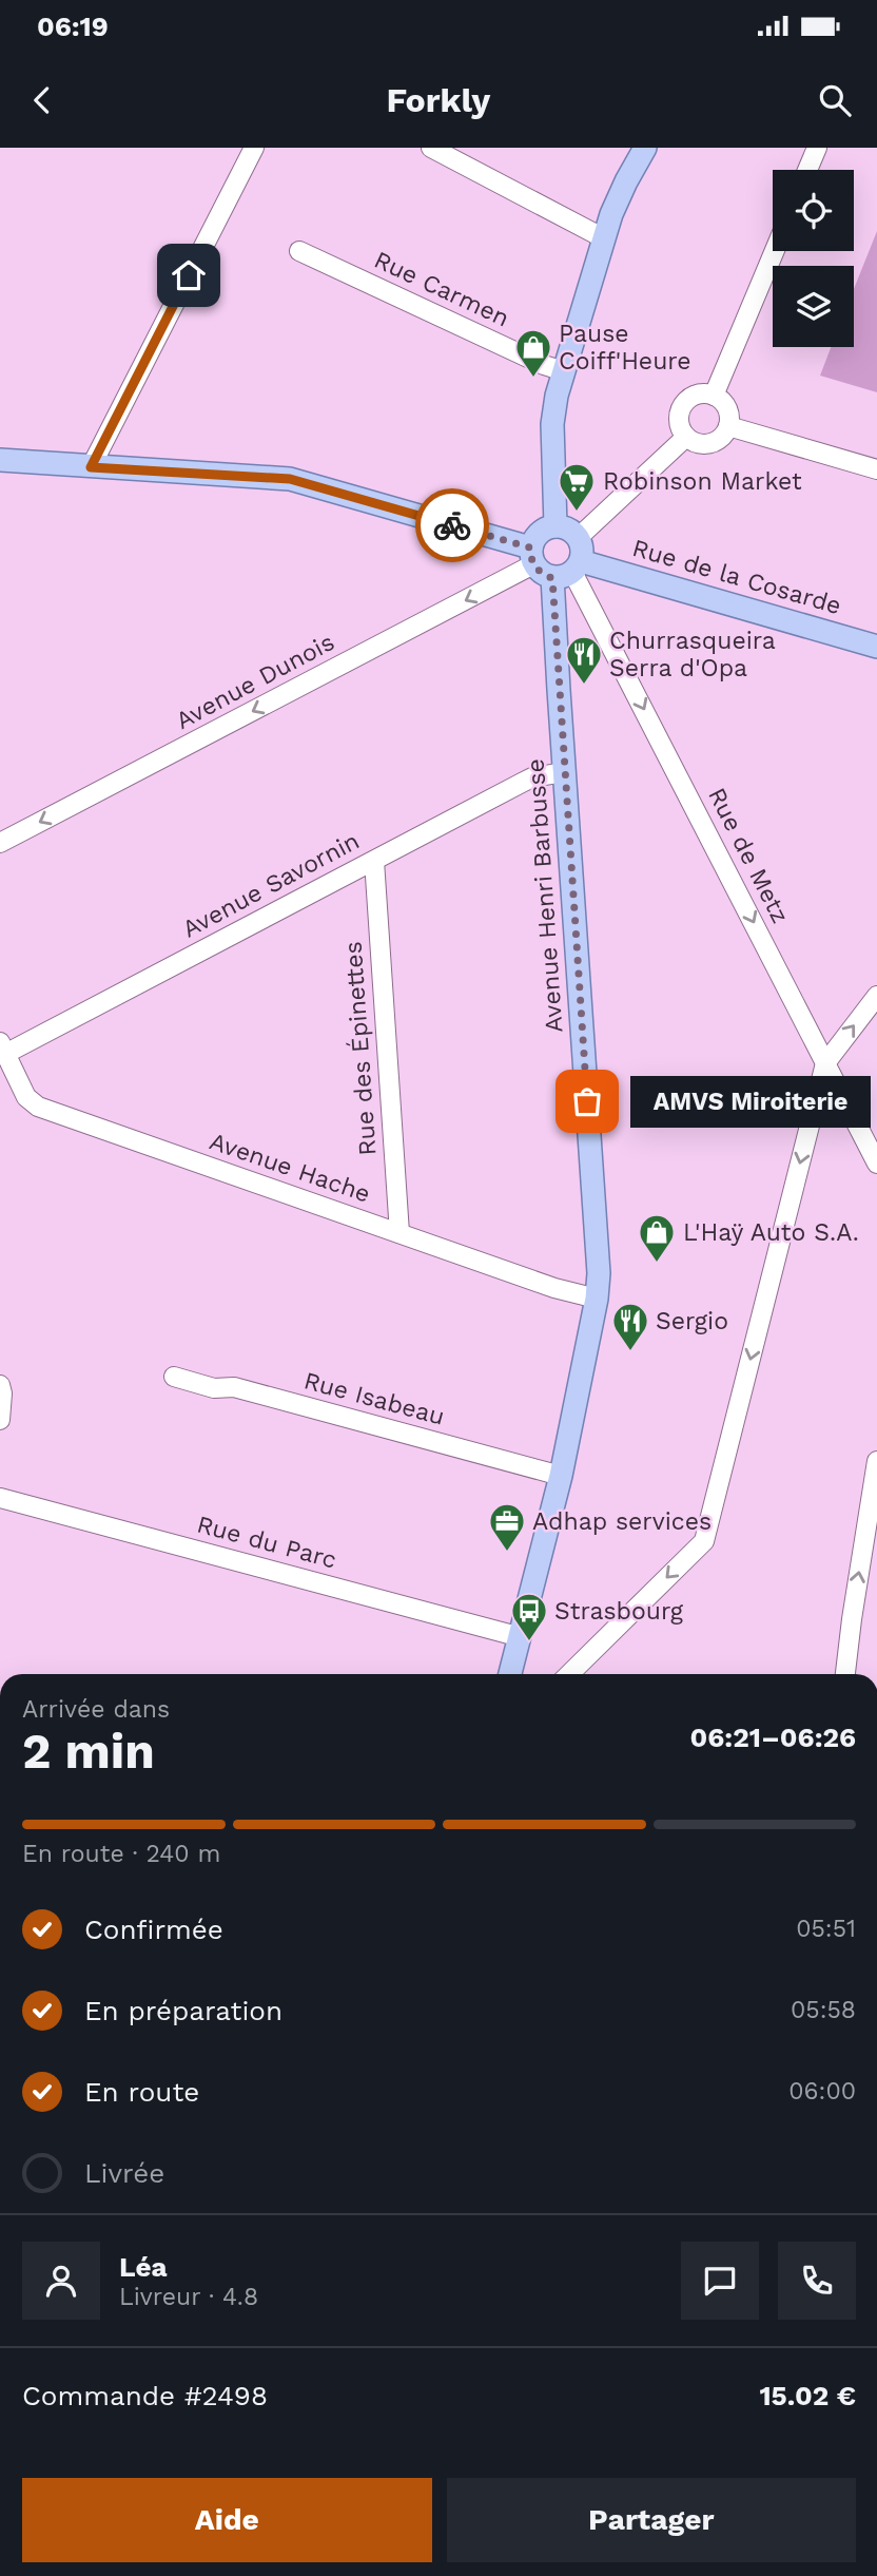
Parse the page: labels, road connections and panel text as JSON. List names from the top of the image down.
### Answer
{
  "streets": {
    "main road": ["Rue de la Cosarde", "Avenue Henri Barbusse"],
    "street": [
      "Rue Carmen",
      "Avenue Dunois",
      "Rue de Metz",
      "Avenue Savornin",
      "Rue des Épinettes",
      "Avenue Hache",
      "Rue Isabeau",
      "Rue du Parc"
    ]
  },
  "crossings": [
    ["Rue de la Cosarde", "Avenue Dunois"],
    ["Rue de la Cosarde", "Rue de Metz"],
    ["Rue de la Cosarde", "Avenue Henri Barbusse"],
    ["Avenue Dunois", "Rue de Metz"],
    ["Avenue Dunois", "Avenue Henri Barbusse"],
    ["Rue de Metz", "Avenue Henri Barbusse"],
    ["Avenue Savornin", "Avenue Henri Barbusse"],
    ["Avenue Savornin", "Rue des Épinettes"],
    ["Avenue Savornin", "Avenue Hache"],
    ["Avenue Henri Barbusse", "Avenue Hache"],
    ["Avenue Henri Barbusse", "Rue Isabeau"],
    ["Avenue Henri Barbusse", "Rue du Parc"],
    ["Rue des Épinettes", "Avenue Hache"]
  ],
  "one_way": ["Avenue Dunois", "Rue de Metz"],
  "places": {
    "shop": ["Pause Coiff'Heure", "L'Haÿ Auto S.A."],
    "supermarket": ["Robinson Market"],
    "restaurant": ["Churrasqueira Serra d'Opa", "Sergio"],
    "other": ["AMVS Miroiterie"],
    "office": ["Adhap services"],
    "bus stop": ["Strasbourg"]
  },
  "page": {
    "status": "06:19",
    "header": "Forkly",
    "bubble": "AMVS Miroiterie",
    "heading": ["2 min", "Arrivée dans", "06:21–06:26"],
    "panel": [
      "Léa",
      "Livreur · 4.8",
      "Commande #2498",
      "15.02 €"
    ],
    "bar": "En route · 240 m",
    "list": [
      ["Confirmée", "05:51"],
      ["En préparation", "05:58"],
      ["En route", "06:00"],
      "Livrée"
    ],
    "buttons": ["Aide", "Partager"]
  }
}
